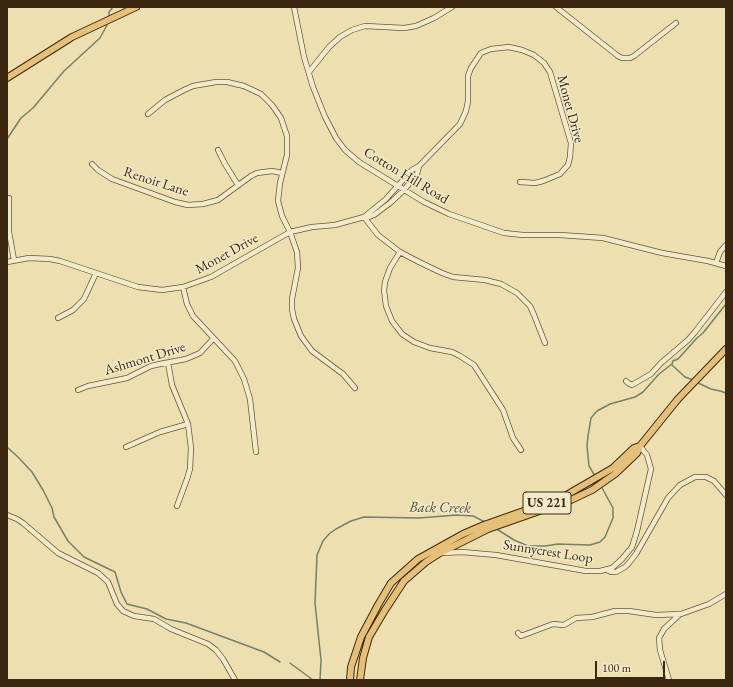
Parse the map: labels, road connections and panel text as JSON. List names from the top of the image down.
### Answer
{
  "streets": {
    "main road": ["US 221"],
    "street": [
      "Monet Drive",
      "Cotton Hill Road",
      "Renoir Lane",
      "Ashmont Drive",
      "Sunnycrest Loop"
    ]
  },
  "crossings": [
    ["Monet Drive", "Cotton Hill Road"],
    ["US 221", "Sunnycrest Loop"]
  ],
  "water": ["Back Creek"],
  "scale_bar": "100 m"
}
